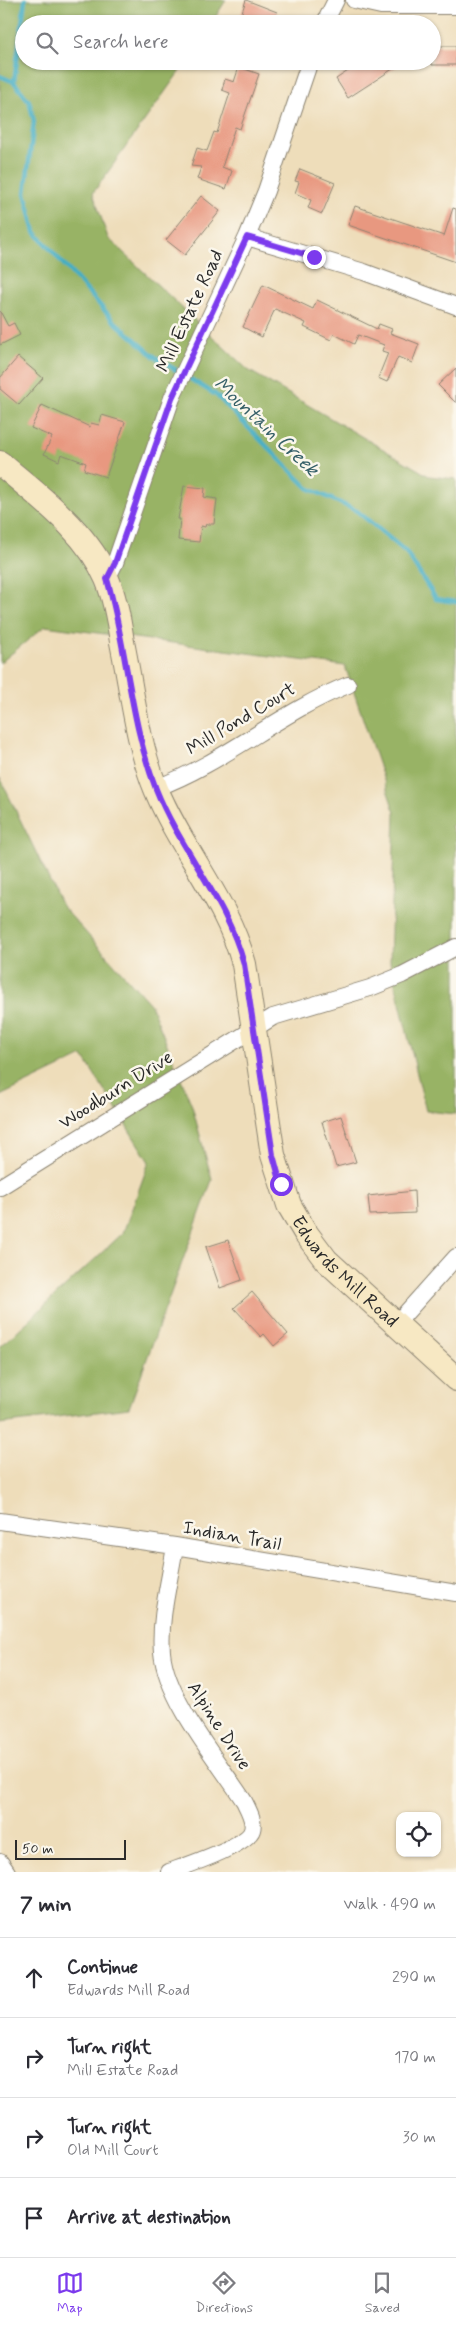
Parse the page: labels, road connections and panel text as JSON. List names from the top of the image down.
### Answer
{
  "streets": {
    "street": [
      "Mill Estate Road",
      "Mill Pond Court",
      "Woodburn Drive",
      "Edwards Mill Road",
      "Indian Trail",
      "Alpine Drive"
    ]
  },
  "crossings": [
    ["Mill Estate Road", "Edwards Mill Road"],
    ["Mill Pond Court", "Edwards Mill Road"],
    ["Woodburn Drive", "Edwards Mill Road"],
    ["Indian Trail", "Alpine Drive"]
  ],
  "water": ["Mountain Creek"],
  "scale_bar": "50 m",
  "page": {
    "search": "Search here",
    "scale": "50 m",
    "heading": ["7 min", "Walk · 490 m"],
    "list": [
      ["Continue", "Edwards Mill Road", "290 m"],
      ["Turn right", "Mill Estate Road", "170 m"],
      ["Turn right", "Old Mill Court", "30 m"],
      "Arrive at destination"
    ],
    "nav": ["Map", "Directions", "Saved"]
  }
}
